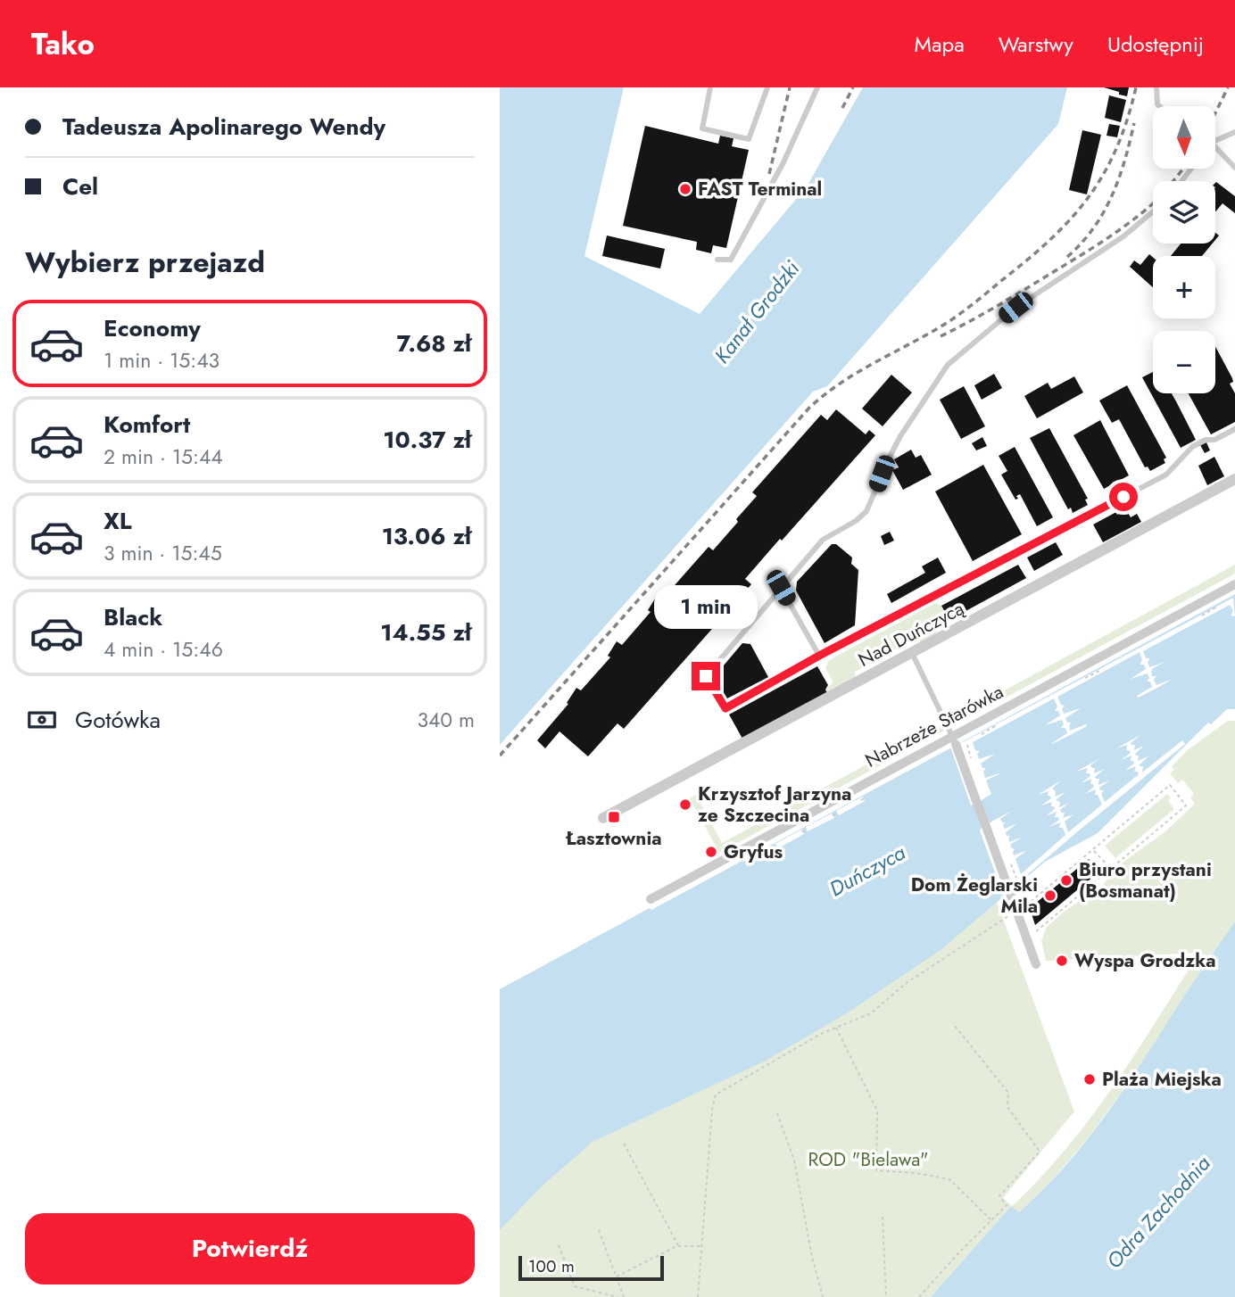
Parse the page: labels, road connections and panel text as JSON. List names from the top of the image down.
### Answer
{
  "streets": {
    "street": ["Nad Duńczycą", "Nabrzeże Starówka"]
  },
  "water": ["Kanał Grodzki", "Duńczyca", "Odra Zachodnia"],
  "parks": ["ROD \"Bielawa\""],
  "places": {
    "other": [
      "FAST Terminal",
      "Krzysztof Jarzyna ze Szczecina",
      "Gryfus",
      "Biuro przystani (Bosmanat)",
      "Dom Żeglarski Mila",
      "Wyspa Grodzka",
      "Plaża Miejska"
    ],
    "transit": ["Łasztownia"]
  },
  "scale_bar": "100 m",
  "north": "bottom",
  "page": {
    "header": "Tako",
    "nav": ["Mapa", "Warstwy", "Udostępnij"],
    "banner": ["Tadeusza Apolinarego Wendy", "Cel"],
    "map_buttons": ["+", "−"],
    "heading": "Wybierz przejazd",
    "list": [
      {
        "name": "Economy",
        "note": "1 min · 15:43",
        "value": "7.68 zł"
      },
      {
        "name": "Komfort",
        "note": "2 min · 15:44",
        "value": "10.37 zł"
      },
      {
        "name": "XL",
        "note": "3 min · 15:45",
        "value": "13.06 zł"
      },
      {
        "name": "Black",
        "note": "4 min · 15:46",
        "value": "14.55 zł"
      }
    ],
    "bubble": "1 min",
    "pay": ["Gotówka", "340 m"],
    "buttons": "Potwierdź",
    "scale": "100 m"
  }
}
